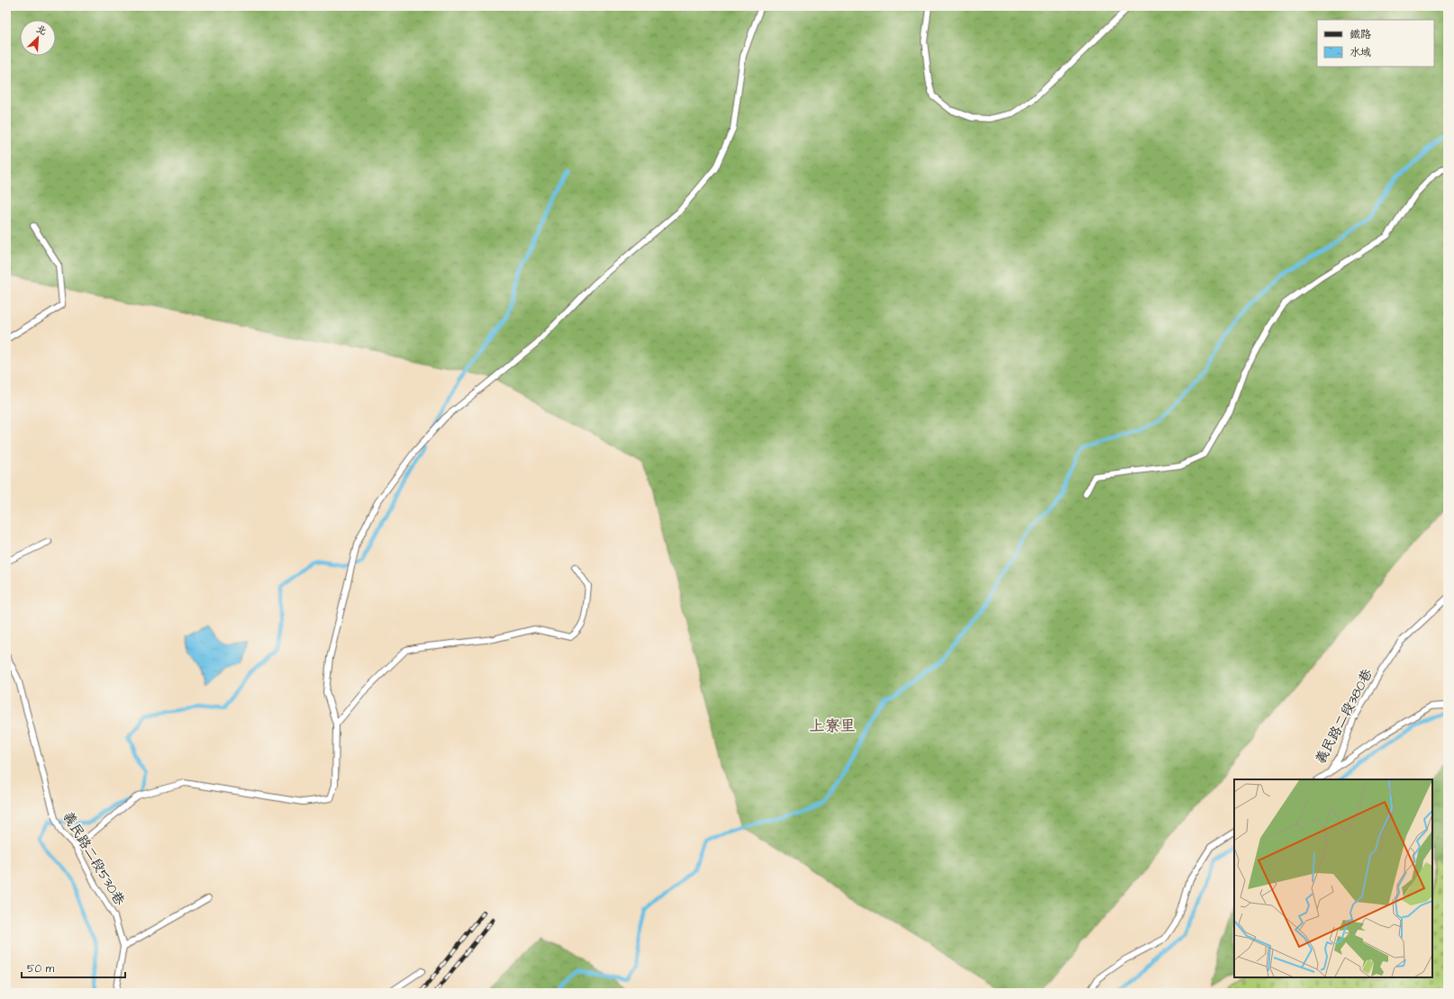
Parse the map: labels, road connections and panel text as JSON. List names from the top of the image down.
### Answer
{
  "streets": {
    "lane": ["義民路二段380巷", "義民路二段530巷"]
  },
  "districts": ["上寮里"],
  "legend": ["鐵路", "水域"],
  "scale_bar": "50 m",
  "north": "top right"
}
